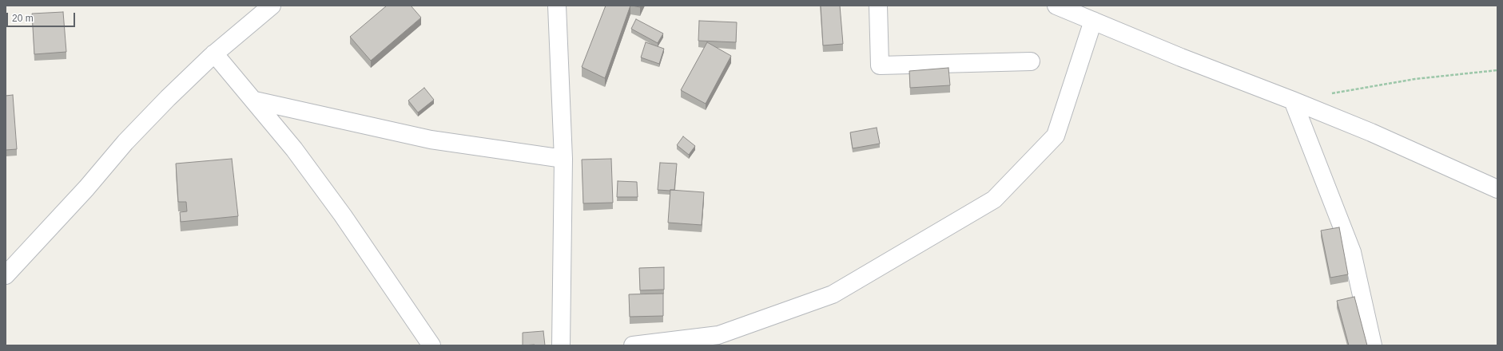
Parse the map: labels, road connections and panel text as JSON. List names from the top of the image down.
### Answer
{
  "scale_bar": "20 m"
}
